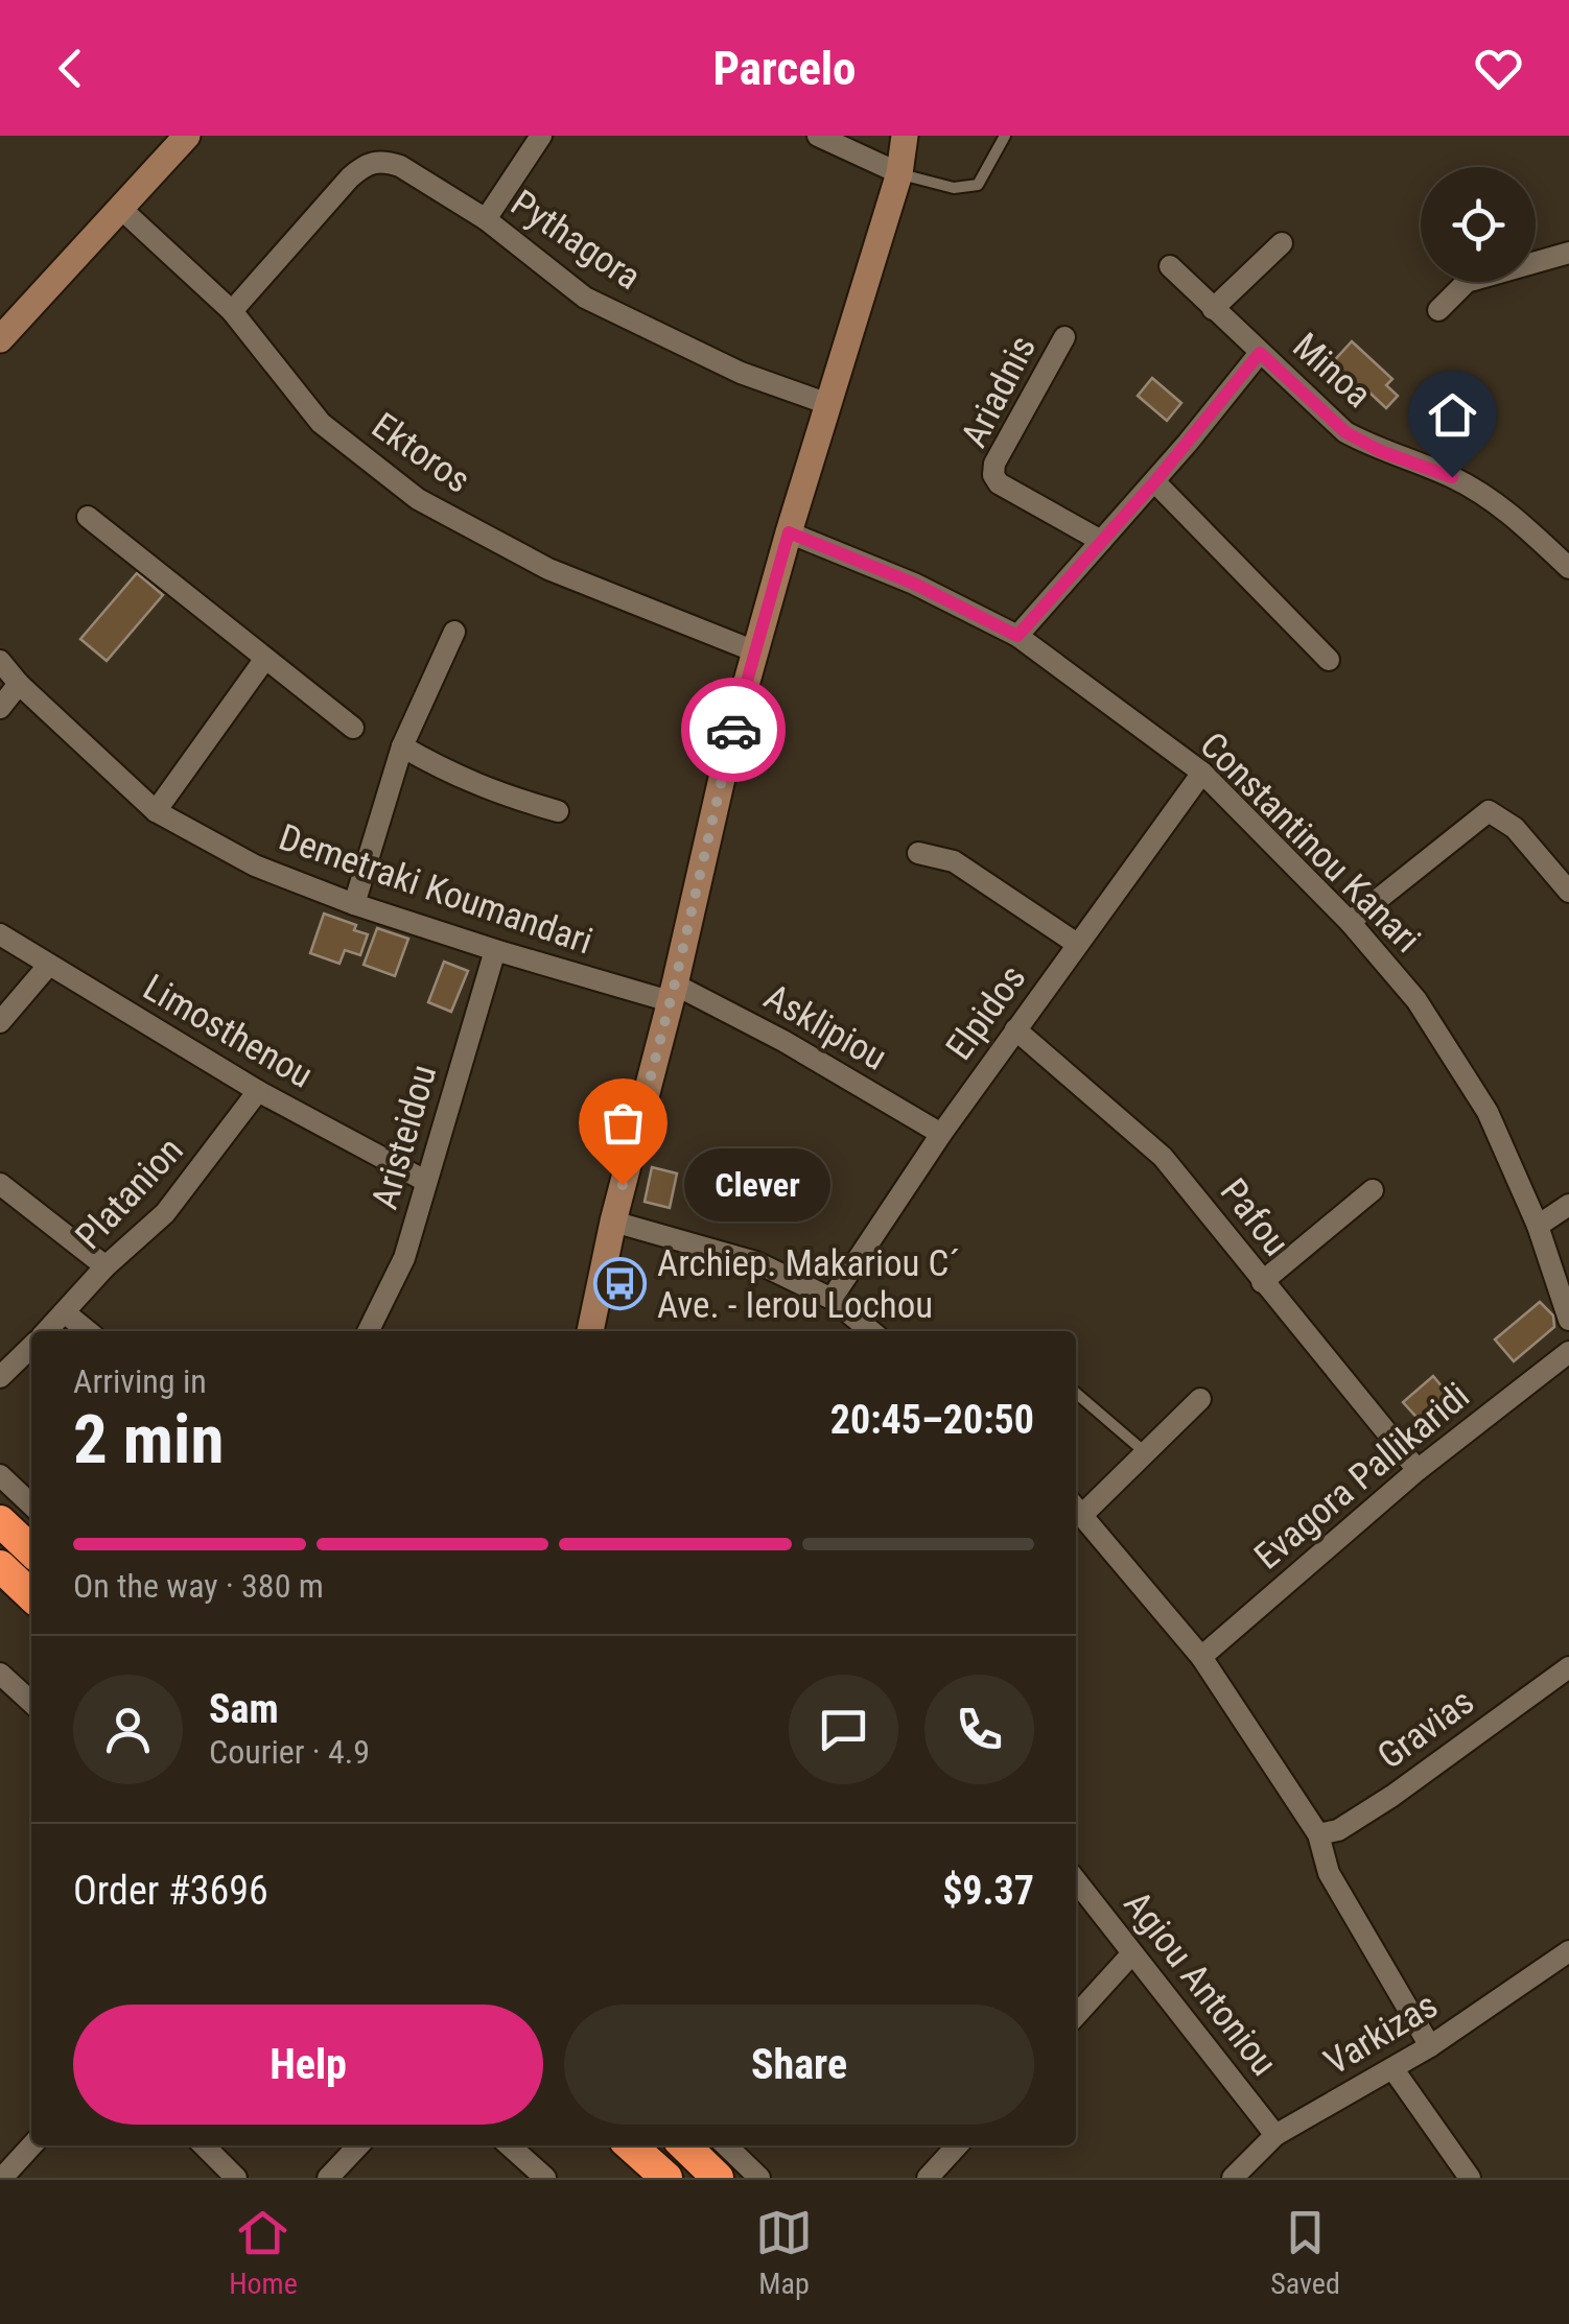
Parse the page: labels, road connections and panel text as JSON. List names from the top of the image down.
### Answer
{
  "streets": {
    "street": [
      "Pythagora",
      "Minoa",
      "Ariadnis",
      "Ektoros",
      "Constantinou Kanari",
      "Demetraki Koumandari",
      "Elpidos",
      "Asklipiou",
      "Limosthenou",
      "Aristeidou",
      "Platanion",
      "Pafou",
      "Evagora Pallikaridi",
      "Gravias",
      "Agiou Antoniou",
      "Varkizas"
    ]
  },
  "crossings": [
    ["Pythagora", "Ektoros"],
    ["Constantinou Kanari", "Elpidos"],
    ["Demetraki Koumandari", "Asklipiou"],
    ["Demetraki Koumandari", "Aristeidou"],
    ["Elpidos", "Asklipiou"],
    ["Elpidos", "Pafou"],
    ["Limosthenou", "Aristeidou"],
    ["Limosthenou", "Platanion"],
    ["Pafou", "Evagora Pallikaridi"],
    ["Agiou Antoniou", "Varkizas"]
  ],
  "places": {
    "other": ["Clever"],
    "bus stop": ["Archiep. Makariou C´ Ave. - Ierou Lochou"]
  },
  "page": {
    "header": "Parcelo",
    "bubble": "Clever",
    "heading": ["2 min", "Arriving in", "20:45–20:50"],
    "panel": [
      "Sam",
      "Courier · 4.9",
      "Order #3696",
      "$9.37"
    ],
    "bar": "On the way · 380 m",
    "buttons": ["Help", "Share"],
    "tabs": ["Home", "Map", "Saved"]
  }
}
